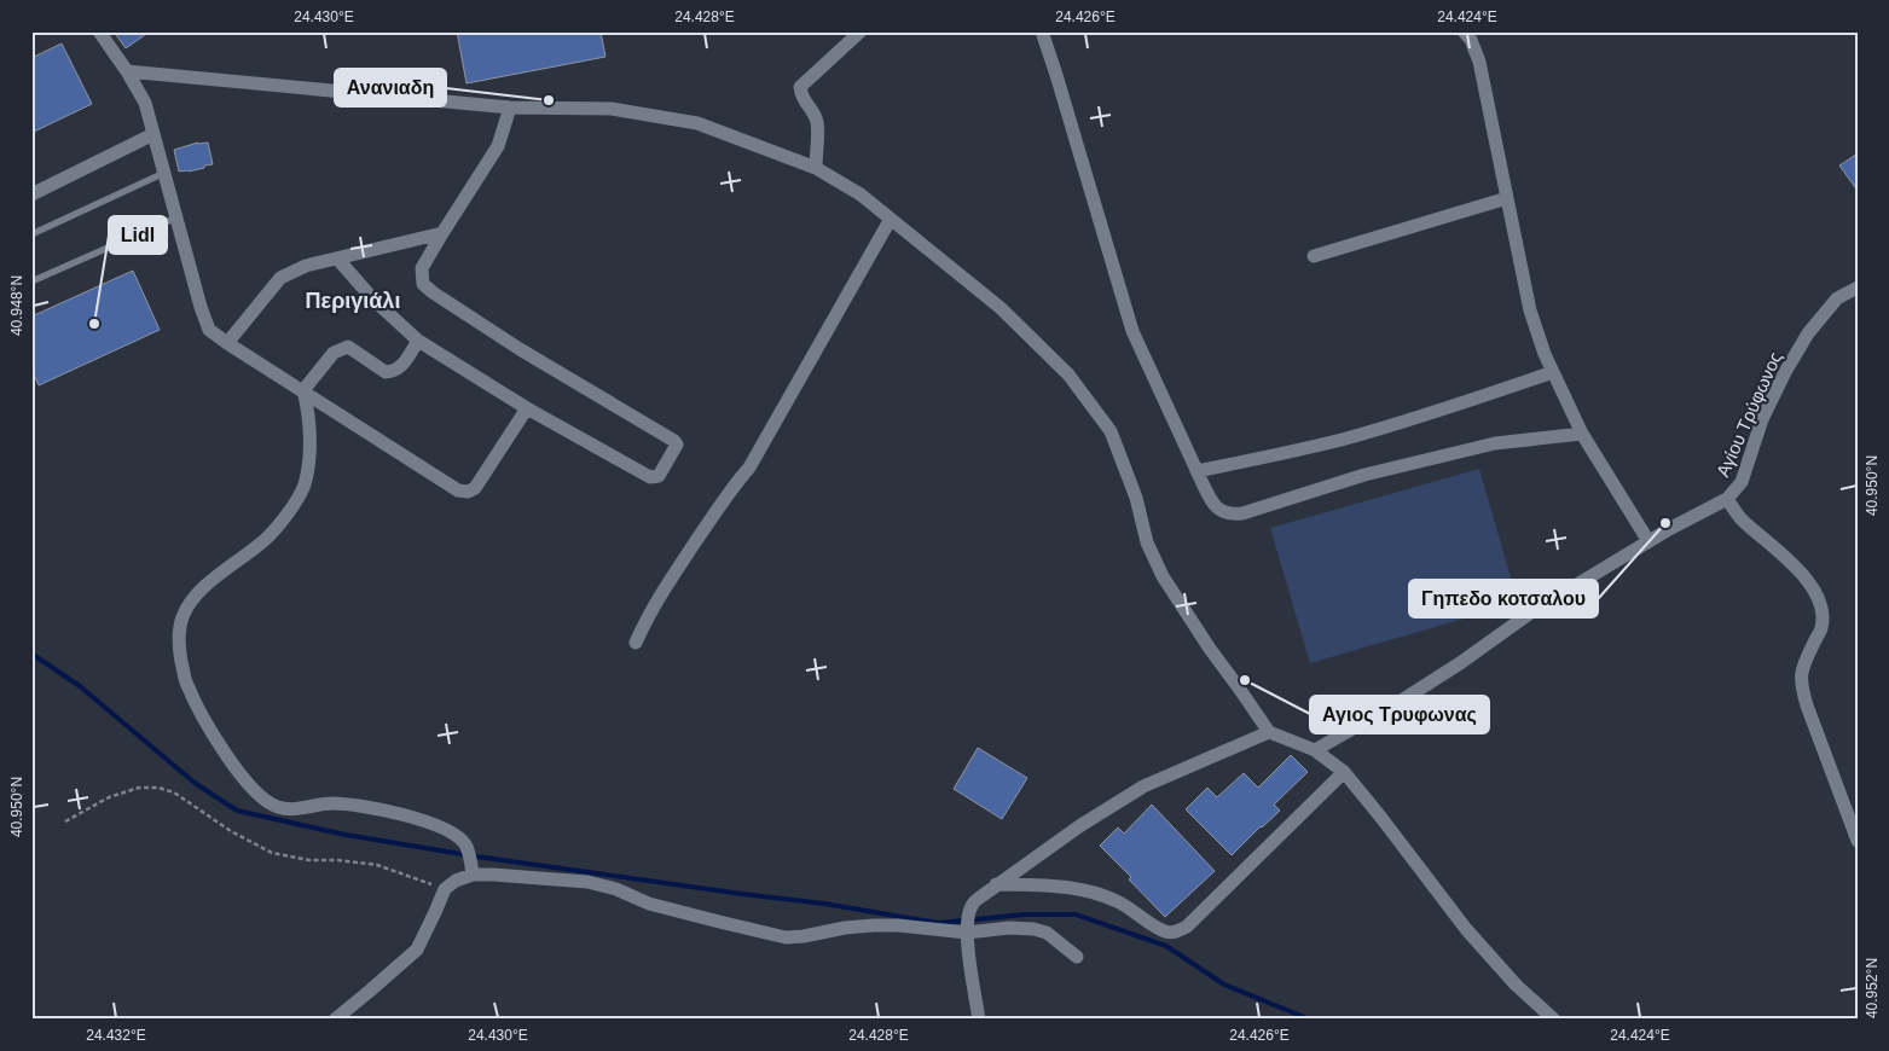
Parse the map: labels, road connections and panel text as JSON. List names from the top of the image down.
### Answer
{
  "streets": {
    "street": ["Αγίου Τρύφωνος"]
  },
  "districts": ["Περιγιάλι"],
  "places": [
    "Ανανιαδη",
    "Lidl",
    "Γηπεδο κοτσαλου",
    "Αγιος Τρυφωνας"
  ],
  "coordinates": [
    "24.430°E",
    "24.428°E",
    "24.426°E",
    "24.424°E",
    "40.948°N",
    "40.950°N",
    "40.952°N",
    "24.432°E"
  ]
}
